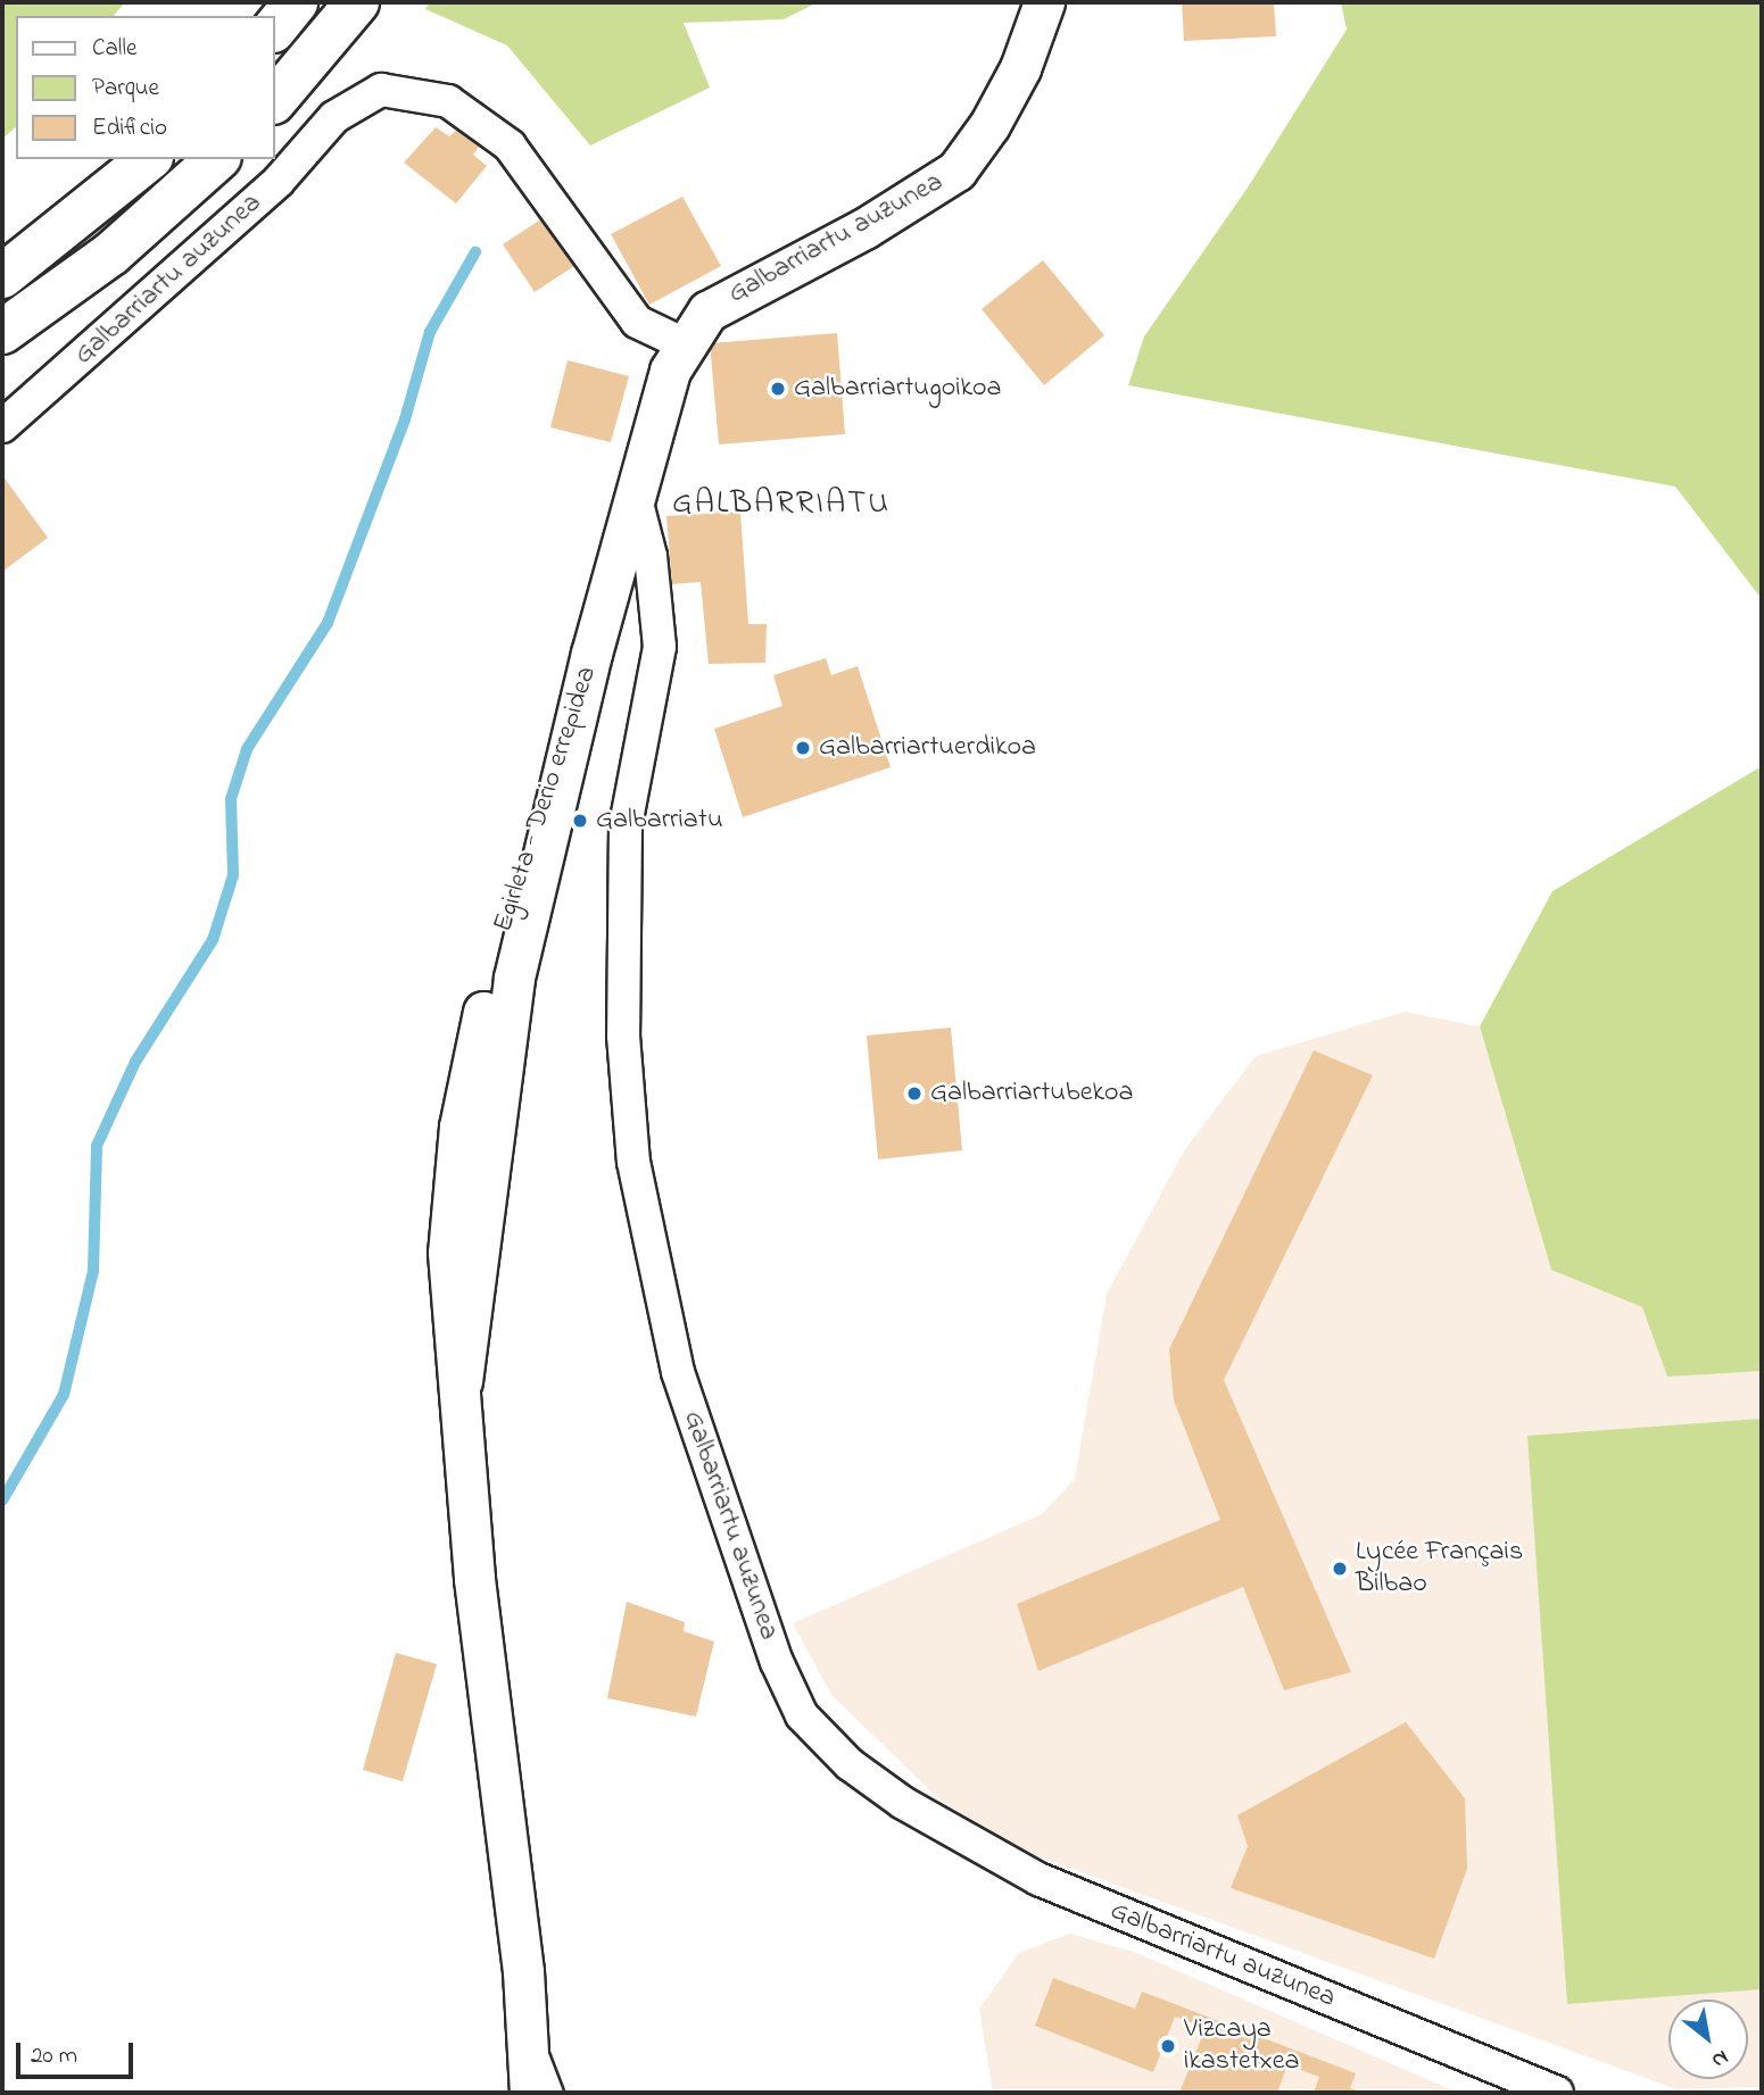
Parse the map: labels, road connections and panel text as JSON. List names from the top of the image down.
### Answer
{
  "streets": {
    "street": ["Galbarriartu auzunea", "Egirleta - Derio errepidea"]
  },
  "crossings": [
    ["Galbarriartu auzunea", "Egirleta - Derio errepidea"]
  ],
  "districts": ["GALBARRIATU"],
  "places": [
    "Galbarriartugoikoa",
    "Galbarriartuerdikoa",
    "Galbarriatu",
    "Galbarriartubekoa",
    "Lycée Français Bilbao",
    "Vizcaya ikastetxea"
  ],
  "legend": ["Calle", "Parque", "Edificio"],
  "scale_bar": "20 m",
  "north": "bottom right"
}
